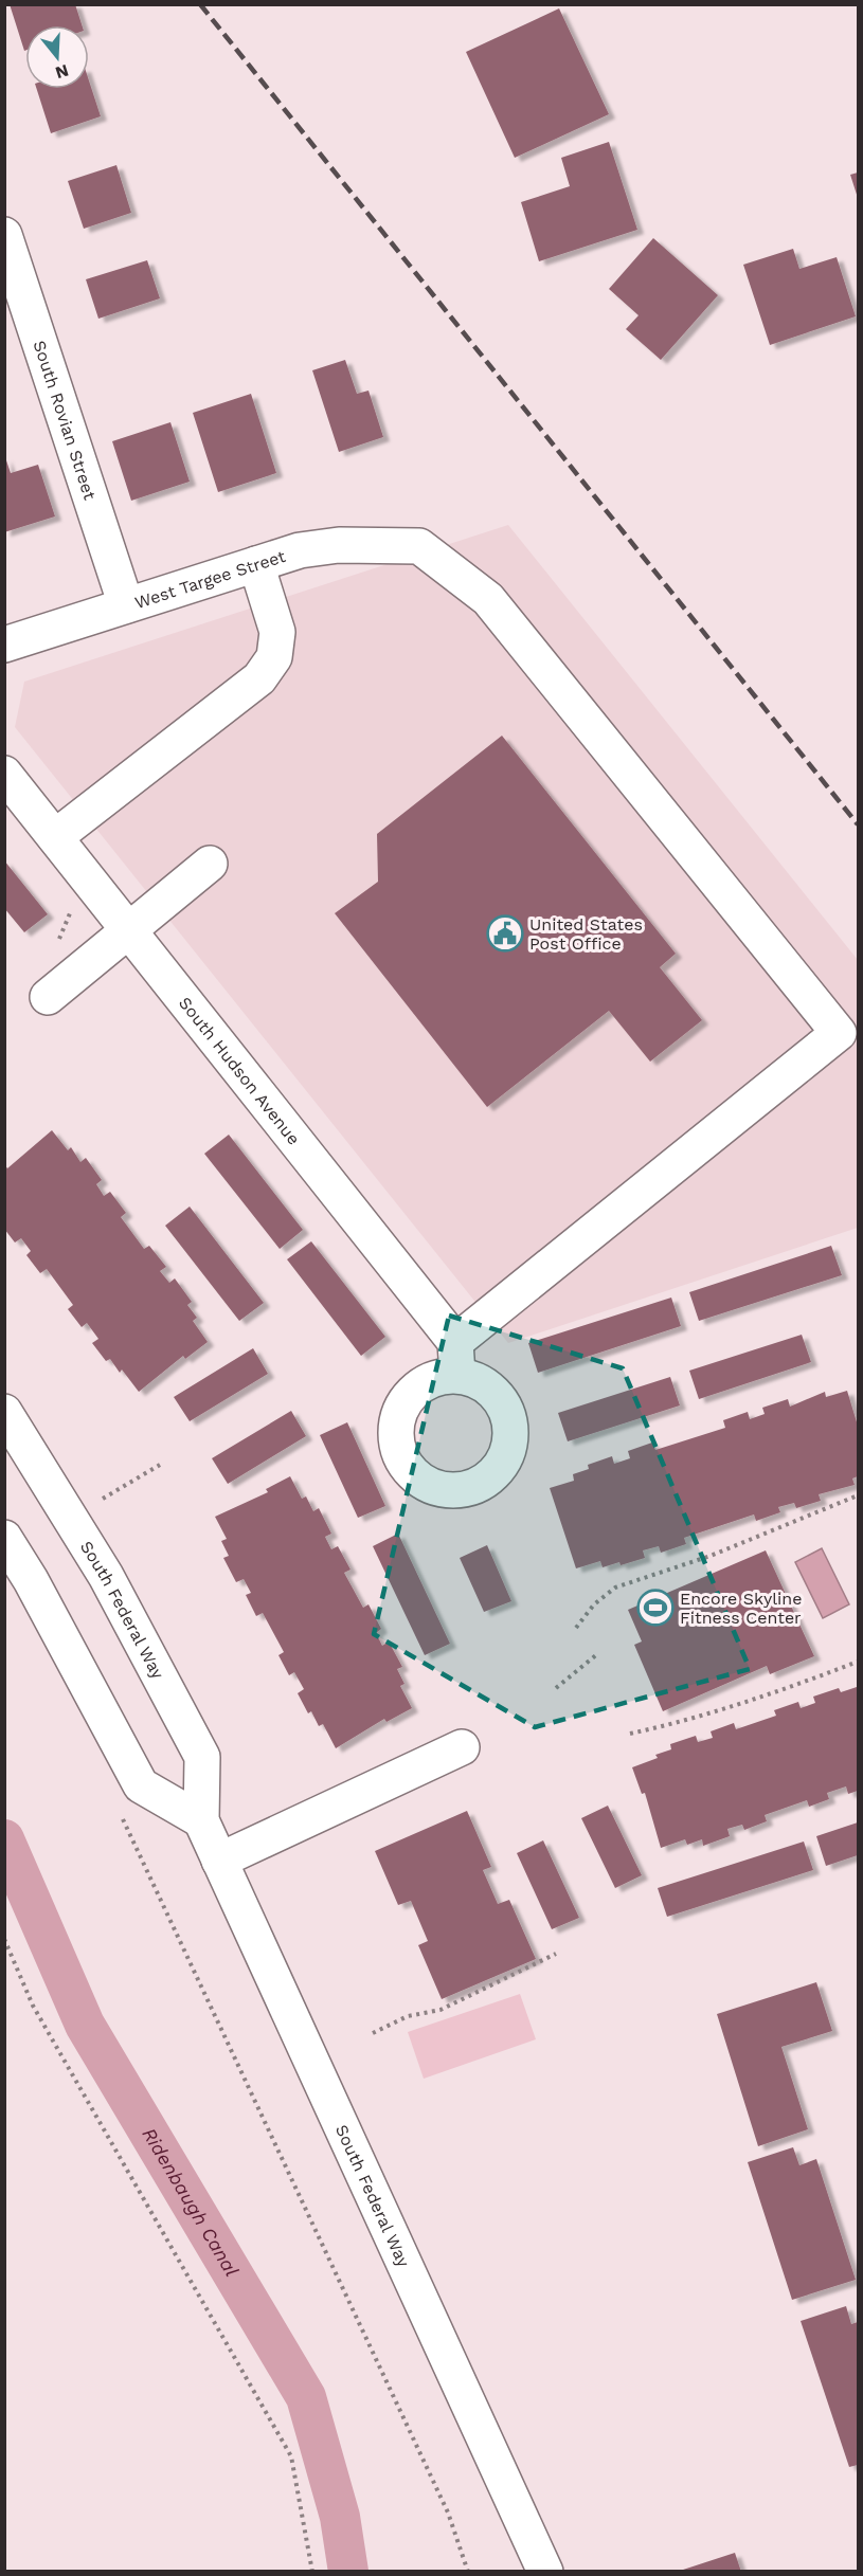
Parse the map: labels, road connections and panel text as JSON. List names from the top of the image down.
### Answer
{
  "streets": {
    "main road": [
      "South Rovian Street",
      "West Targee Street",
      "South Hudson Avenue",
      "South Federal Way"
    ]
  },
  "crossings": [
    ["South Rovian Street", "West Targee Street"],
    ["West Targee Street", "South Hudson Avenue"]
  ],
  "water": ["Ridenbaugh Canal"],
  "places": {
    "public building": ["United States Post Office"],
    "sports": ["Encore Skyline Fitness Center"]
  },
  "north": "bottom"
}
